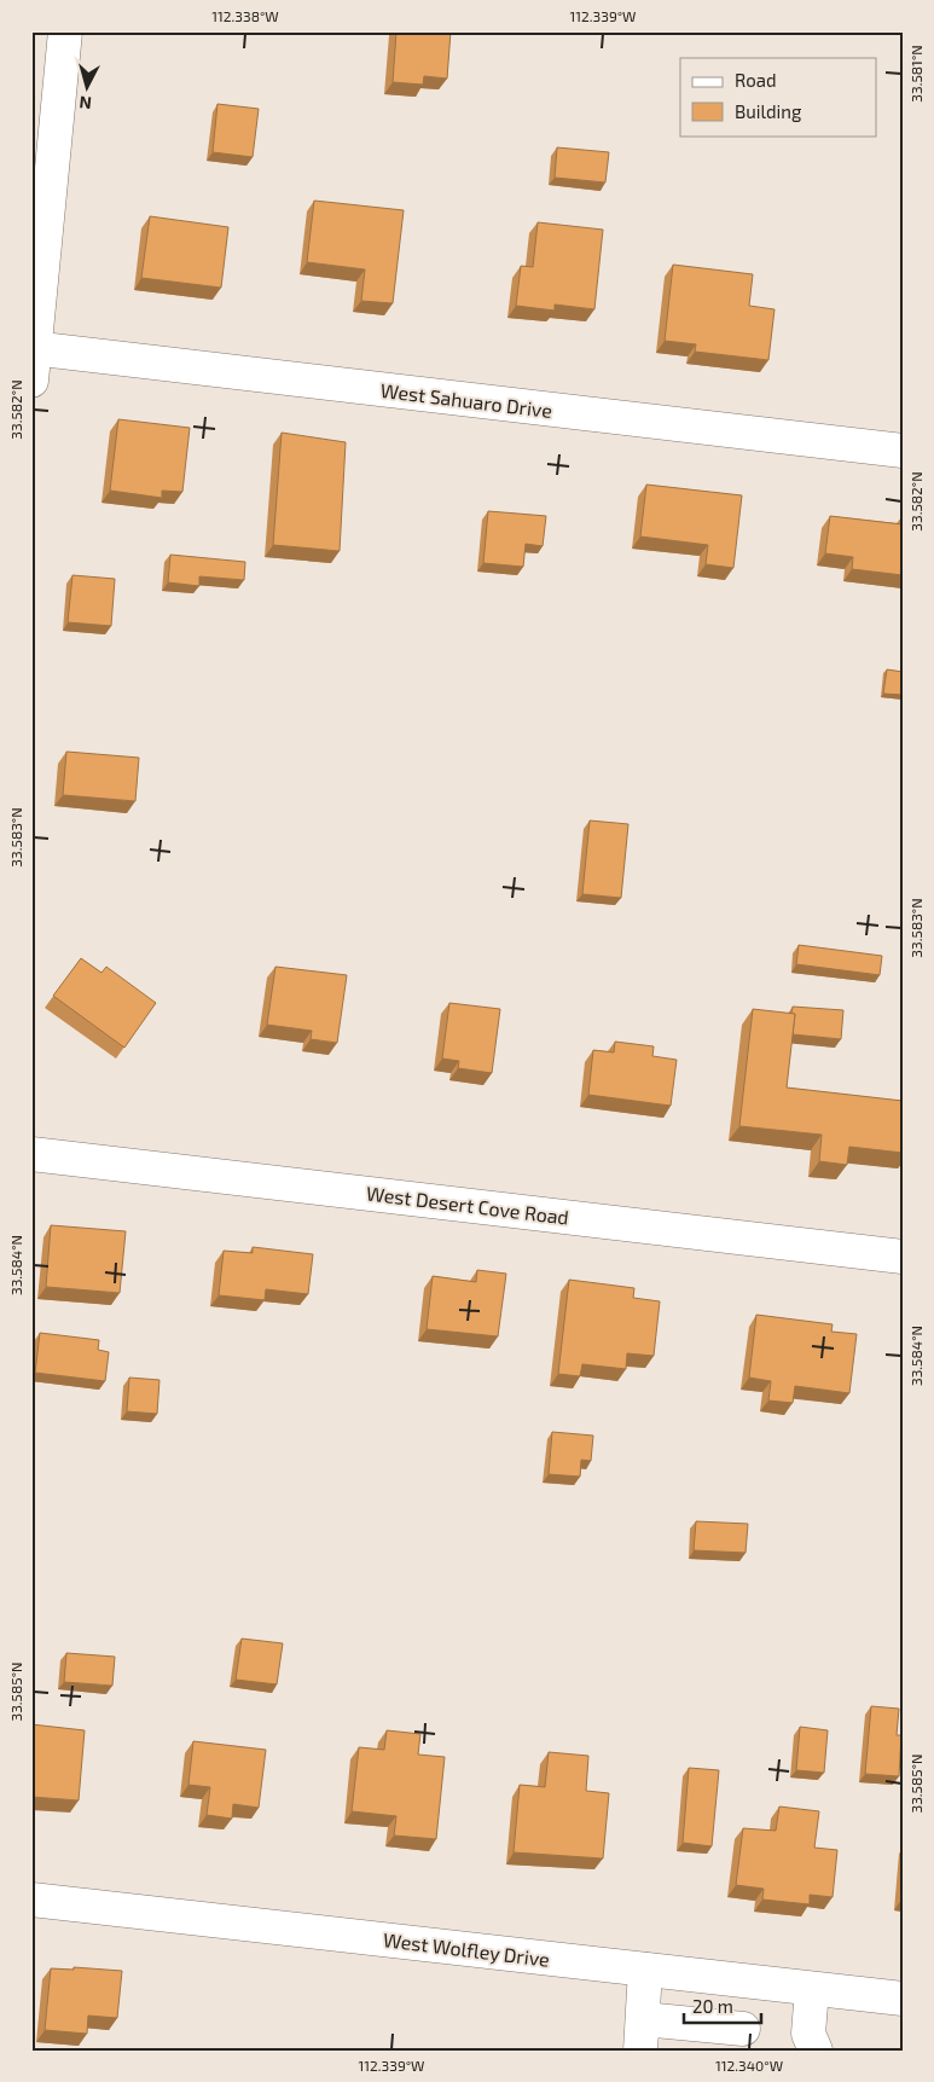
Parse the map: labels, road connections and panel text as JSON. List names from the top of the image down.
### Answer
{
  "streets": {
    "street": ["West Sahuaro Drive", "West Desert Cove Road", "West Wolfley Drive"]
  },
  "legend": ["Road", "Building"],
  "scale_bar": "20 m",
  "north": "bottom",
  "coordinates": [
    "112.338°W",
    "112.339°W",
    "33.581°N",
    "33.582°N",
    "33.583°N",
    "33.584°N",
    "33.585°N",
    "112.340°W"
  ]
}
